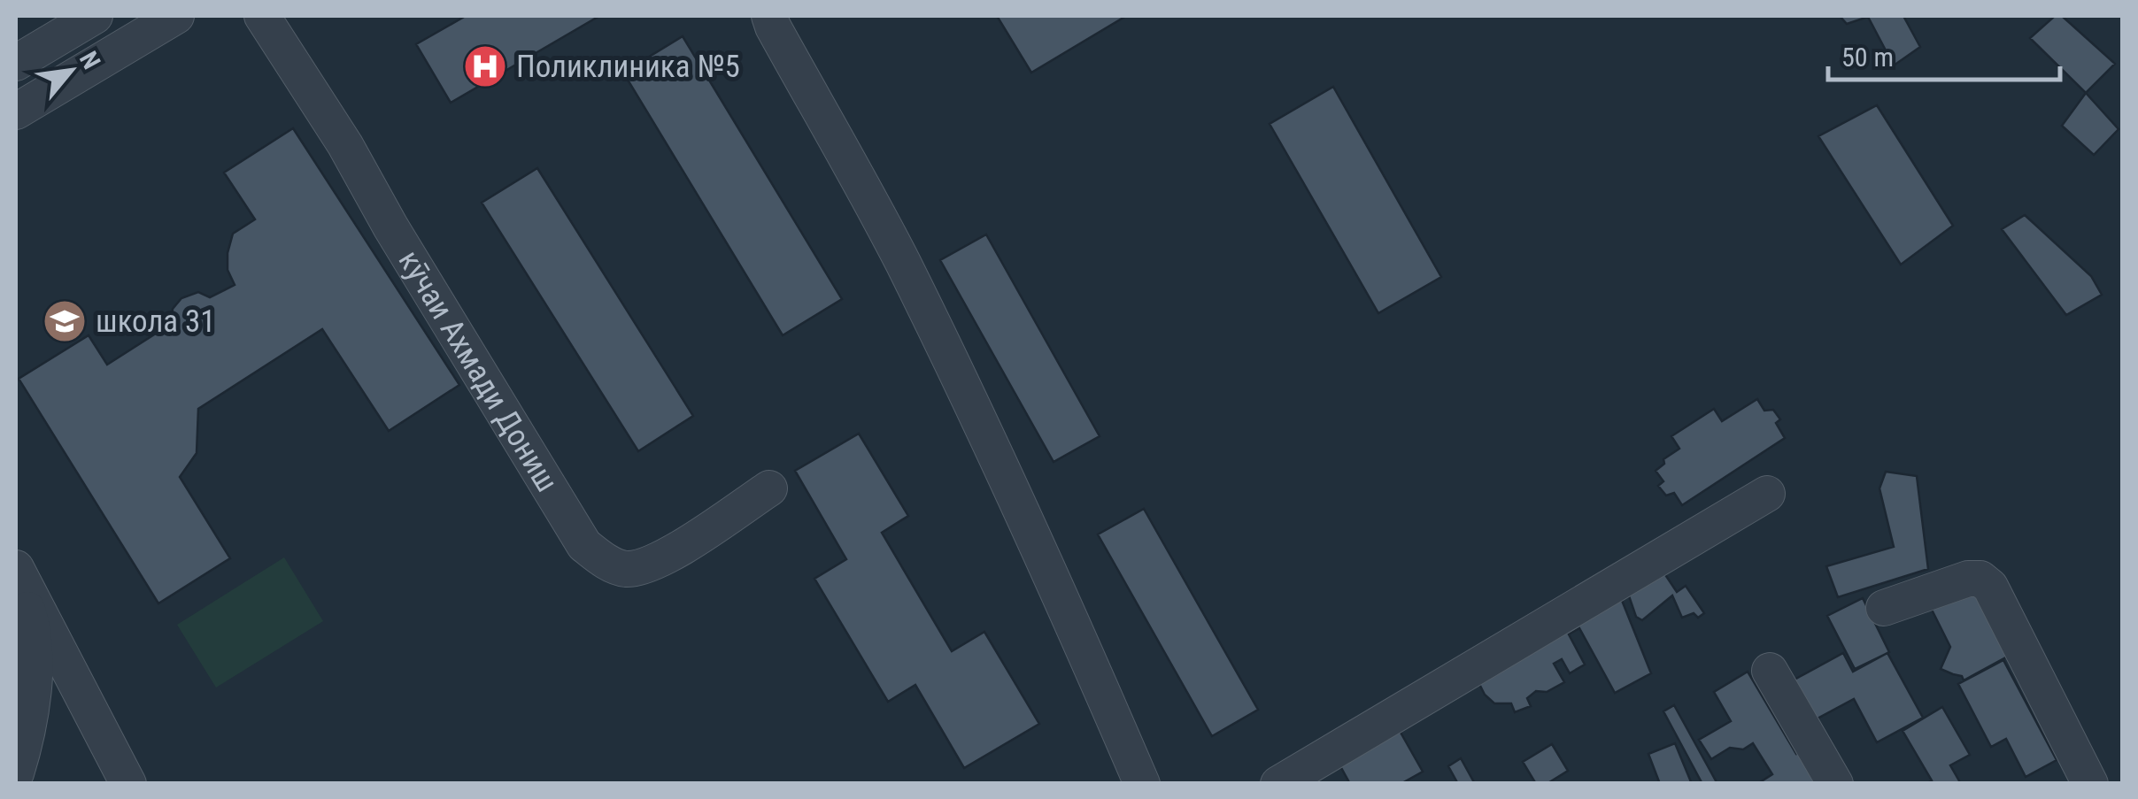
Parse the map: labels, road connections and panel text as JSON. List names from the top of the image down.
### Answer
{
  "streets": {
    "street": ["кӯчаи Ахмади Дониш"]
  },
  "places": {
    "hospital": ["Поликлиника №5"],
    "school or university": ["школа 31"]
  },
  "scale_bar": "50 m",
  "north": "top right"
}
